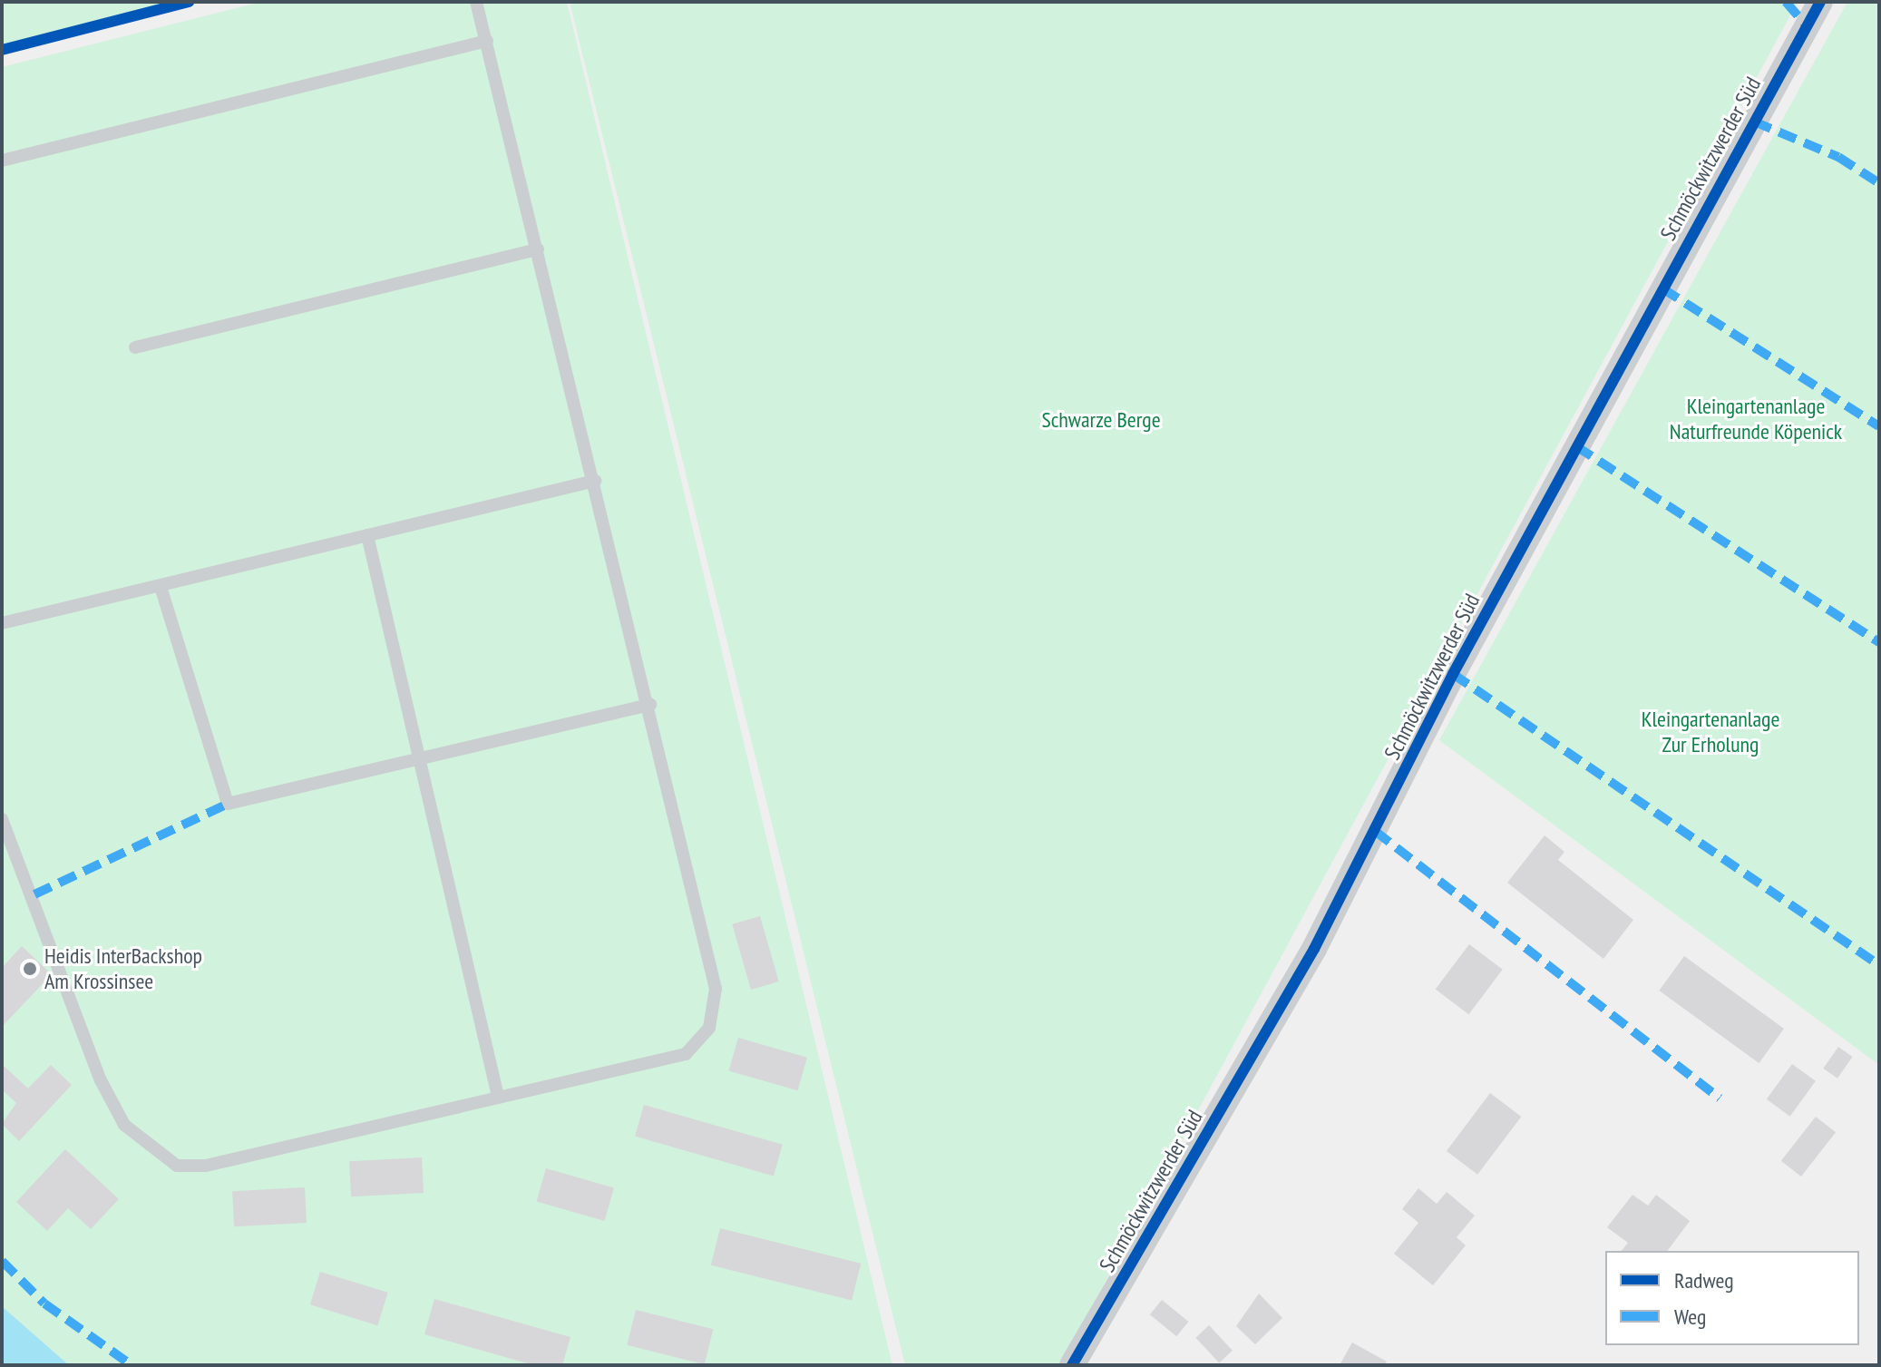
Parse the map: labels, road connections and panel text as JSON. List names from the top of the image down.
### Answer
{
  "streets": {
    "street": ["Schmöckwitzwerder Süd"]
  },
  "parks": ["Kleingartenanlage Naturfreunde Köpenick", "Schwarze Berge", "Kleingartenanlage Zur Erholung"],
  "places": ["Heidis InterBackshop Am Krossinsee"],
  "legend": ["Radweg", "Weg"]
}
